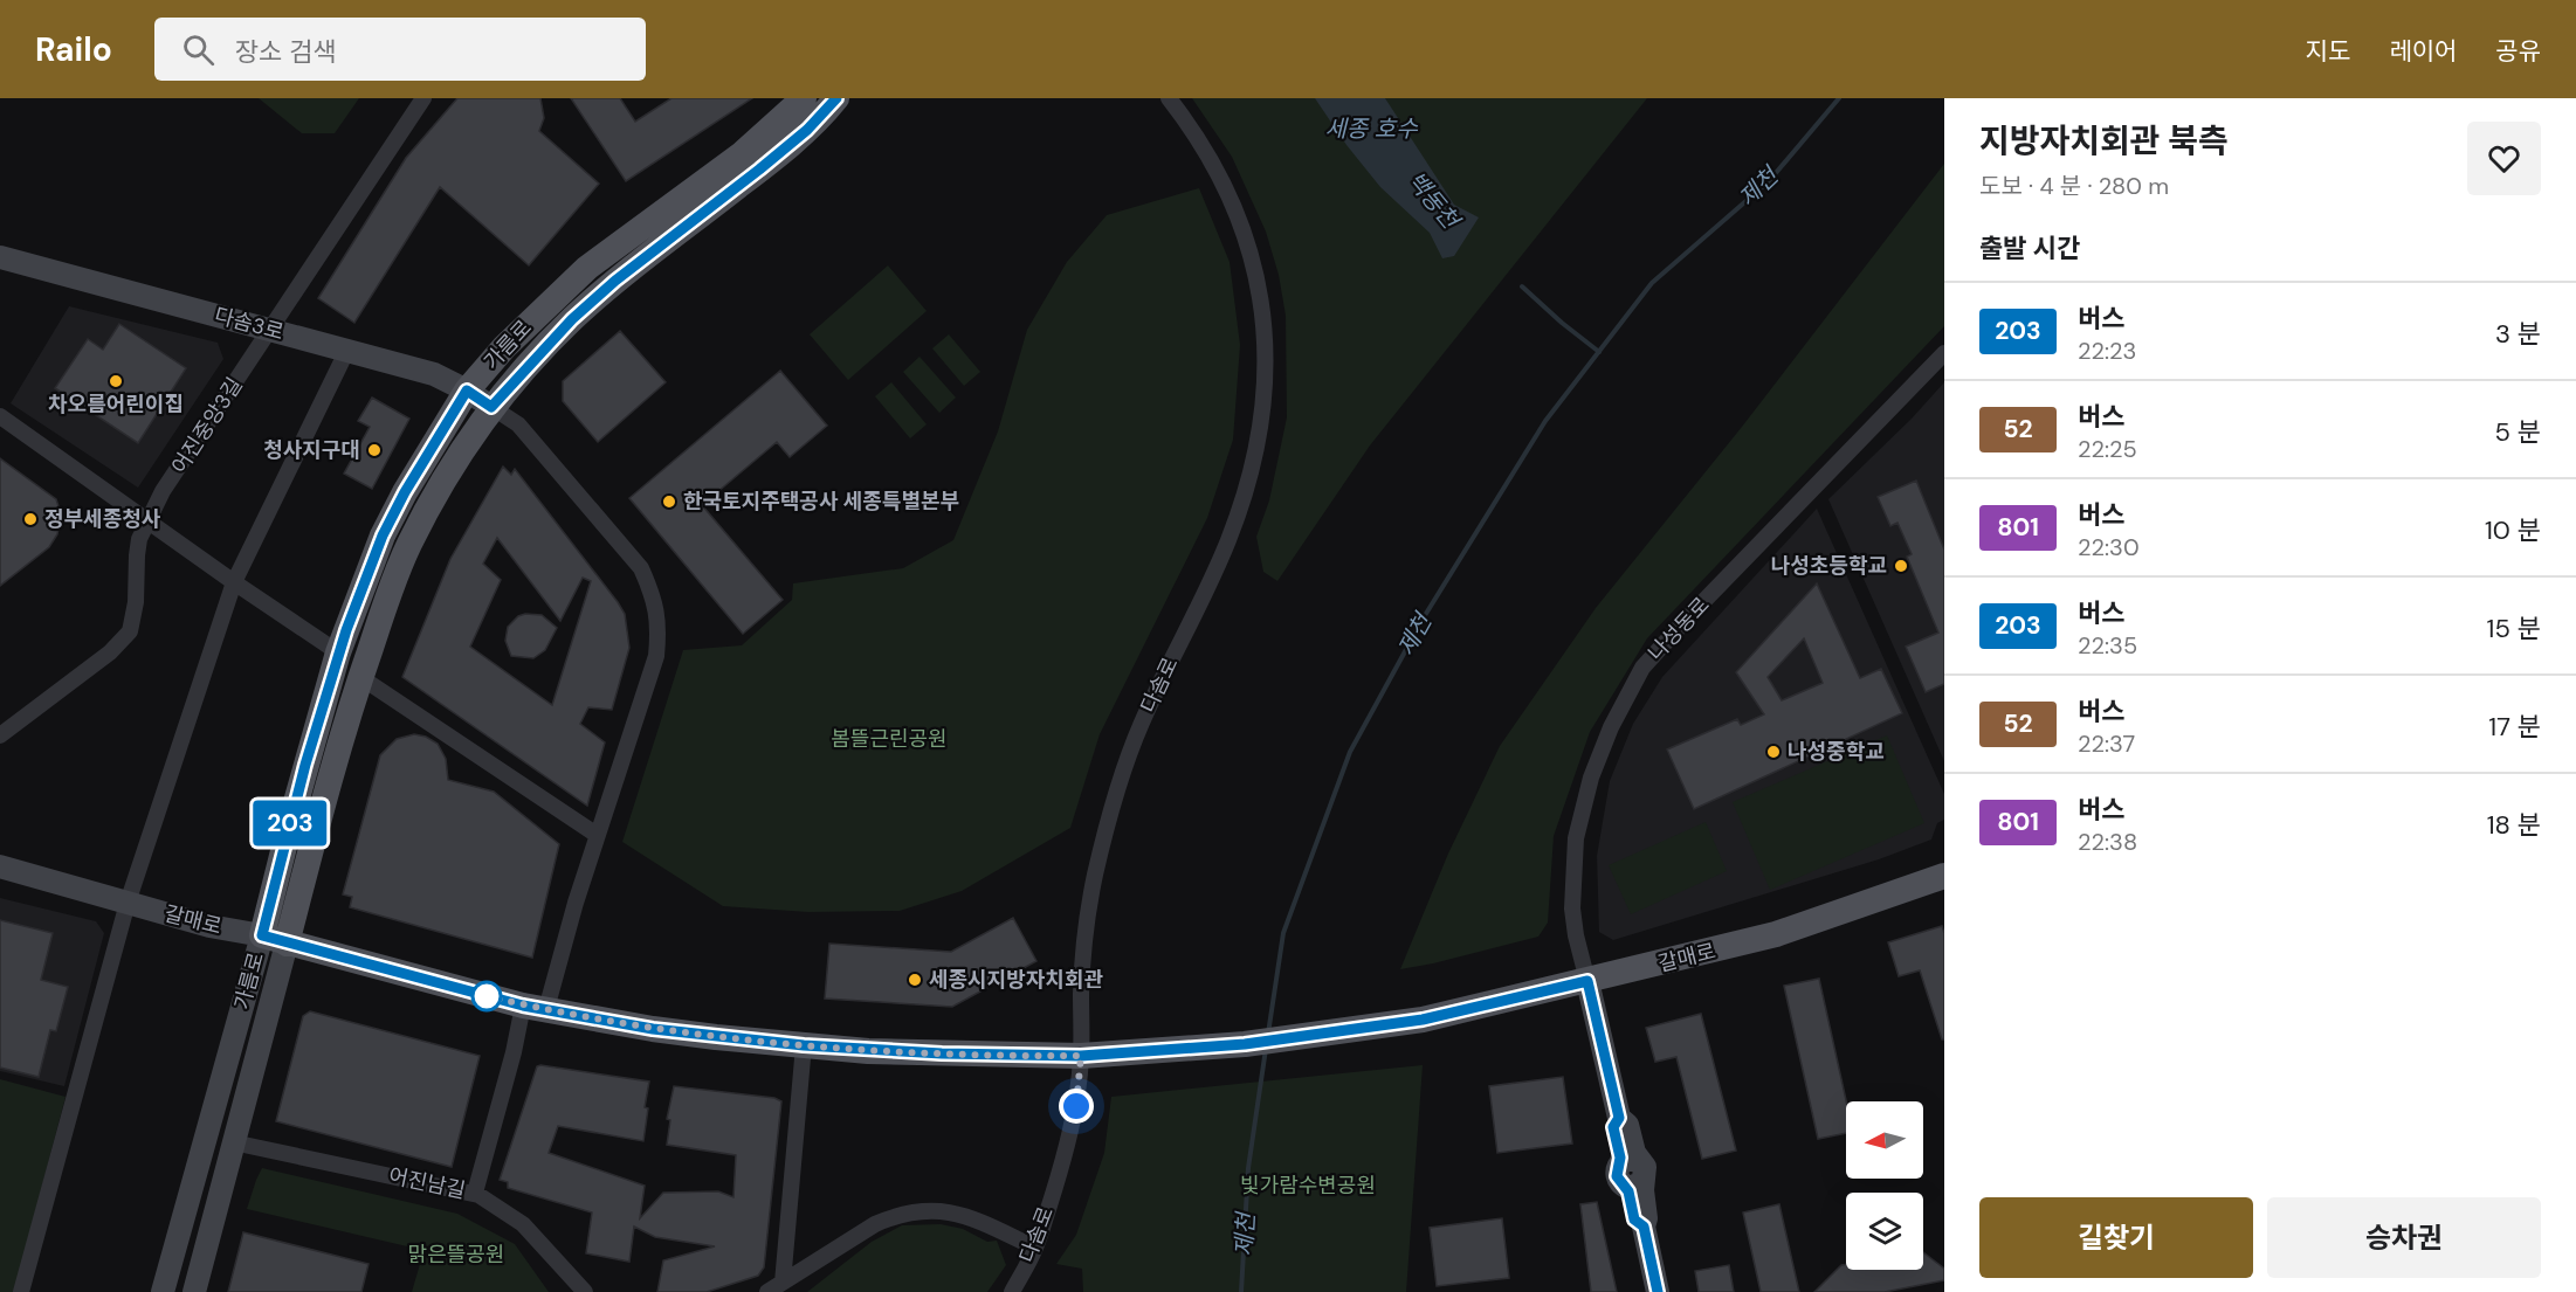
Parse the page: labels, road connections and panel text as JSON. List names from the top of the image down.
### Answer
{
  "streets": {
    "main road": ["가름로", "갈매로"],
    "street": [
      "다솜3로",
      "어진중앙3길",
      "나성동로",
      "다솜로",
      "어진남길"
    ]
  },
  "crossings": [
    ["다솜3로", "가름로"],
    ["다솜3로", "어진중앙3길"],
    ["가름로", "갈매로"],
    ["가름로", "어진남길"],
    ["나성동로", "갈매로"],
    ["다솜로", "갈매로"]
  ],
  "water": ["세종 호수", "제천", "백동천"],
  "parks": ["봄뜰근린공원", "빛가람수변공원", "맑은뜰공원"],
  "places": [
    "차오름어린이집",
    "청사지구대",
    "한국토지주택공사 세종특별본부",
    "정부세종청사",
    "나성초등학교",
    "나성중학교",
    "세종시지방자치회관"
  ],
  "lines": ["bus line 203"],
  "north": "left",
  "page": {
    "header": "Railo",
    "search": "장소 검색",
    "nav": ["지도", "레이어", "공유"],
    "on_map": "203",
    "heading": [
      ["지방자치회관 북측", "도보 · 4 분 · 280 m"],
      "출발 시간"
    ],
    "list": [
      {
        "mark": "203",
        "name": "버스",
        "note": "22:23",
        "value": "3 분"
      },
      {
        "mark": "52",
        "name": "버스",
        "note": "22:25",
        "value": "5 분"
      },
      {
        "mark": "801",
        "name": "버스",
        "note": "22:30",
        "value": "10 분"
      },
      {
        "mark": "203",
        "name": "버스",
        "note": "22:35",
        "value": "15 분"
      },
      {
        "mark": "52",
        "name": "버스",
        "note": "22:37",
        "value": "17 분"
      },
      {
        "mark": "801",
        "name": "버스",
        "note": "22:38",
        "value": "18 분"
      }
    ],
    "buttons": ["길찾기", "승차권"]
  }
}
